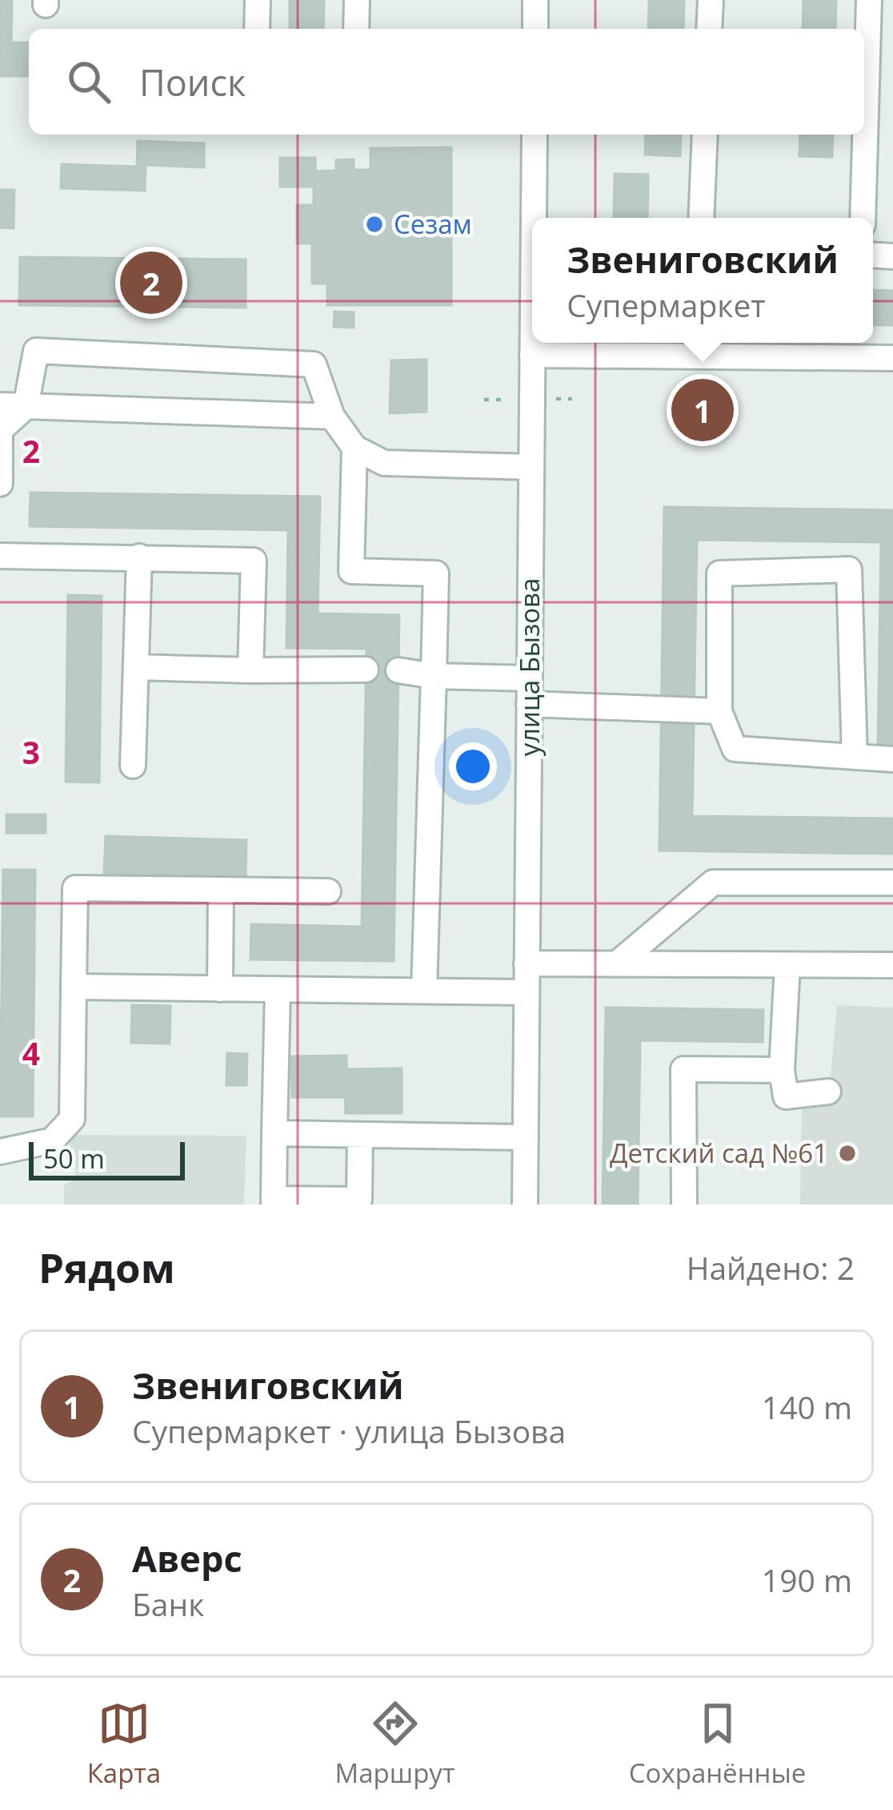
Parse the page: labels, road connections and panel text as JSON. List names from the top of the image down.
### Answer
{
  "streets": {
    "street": ["улица Бызова"]
  },
  "places": ["Сезам", "Детский сад №61"],
  "scale_bar": "50 m",
  "page": {
    "search": "Поиск",
    "popup": ["Звениговский", "Супермаркет"],
    "pins": ["2", "1"],
    "scale": "50 m",
    "heading": ["Рядом", "Найдено: 2"],
    "list": [
      {
        "mark": "1",
        "name": "Звениговский",
        "note": "Супермаркет · улица Бызова",
        "value": "140 m"
      },
      {
        "mark": "2",
        "name": "Аверс",
        "note": "Банк",
        "value": "190 m"
      }
    ],
    "nav": ["Карта", "Маршрут", "Сохранённые"]
  },
  "grid": {
    "rows": ["2", "3", "4"]
  }
}
